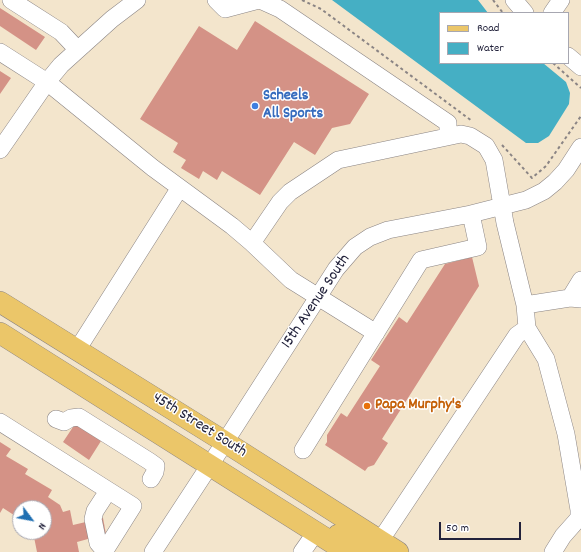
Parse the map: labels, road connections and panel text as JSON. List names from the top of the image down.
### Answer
{
  "streets": {
    "main road": ["45th Street South"],
    "street": ["15th Avenue South"]
  },
  "crossings": [
    ["15th Avenue South", "45th Street South"]
  ],
  "places": ["Scheels All Sports", "Papa Murphy's"],
  "legend": ["Road", "Water"],
  "scale_bar": "50 m",
  "north": "bottom right"
}
